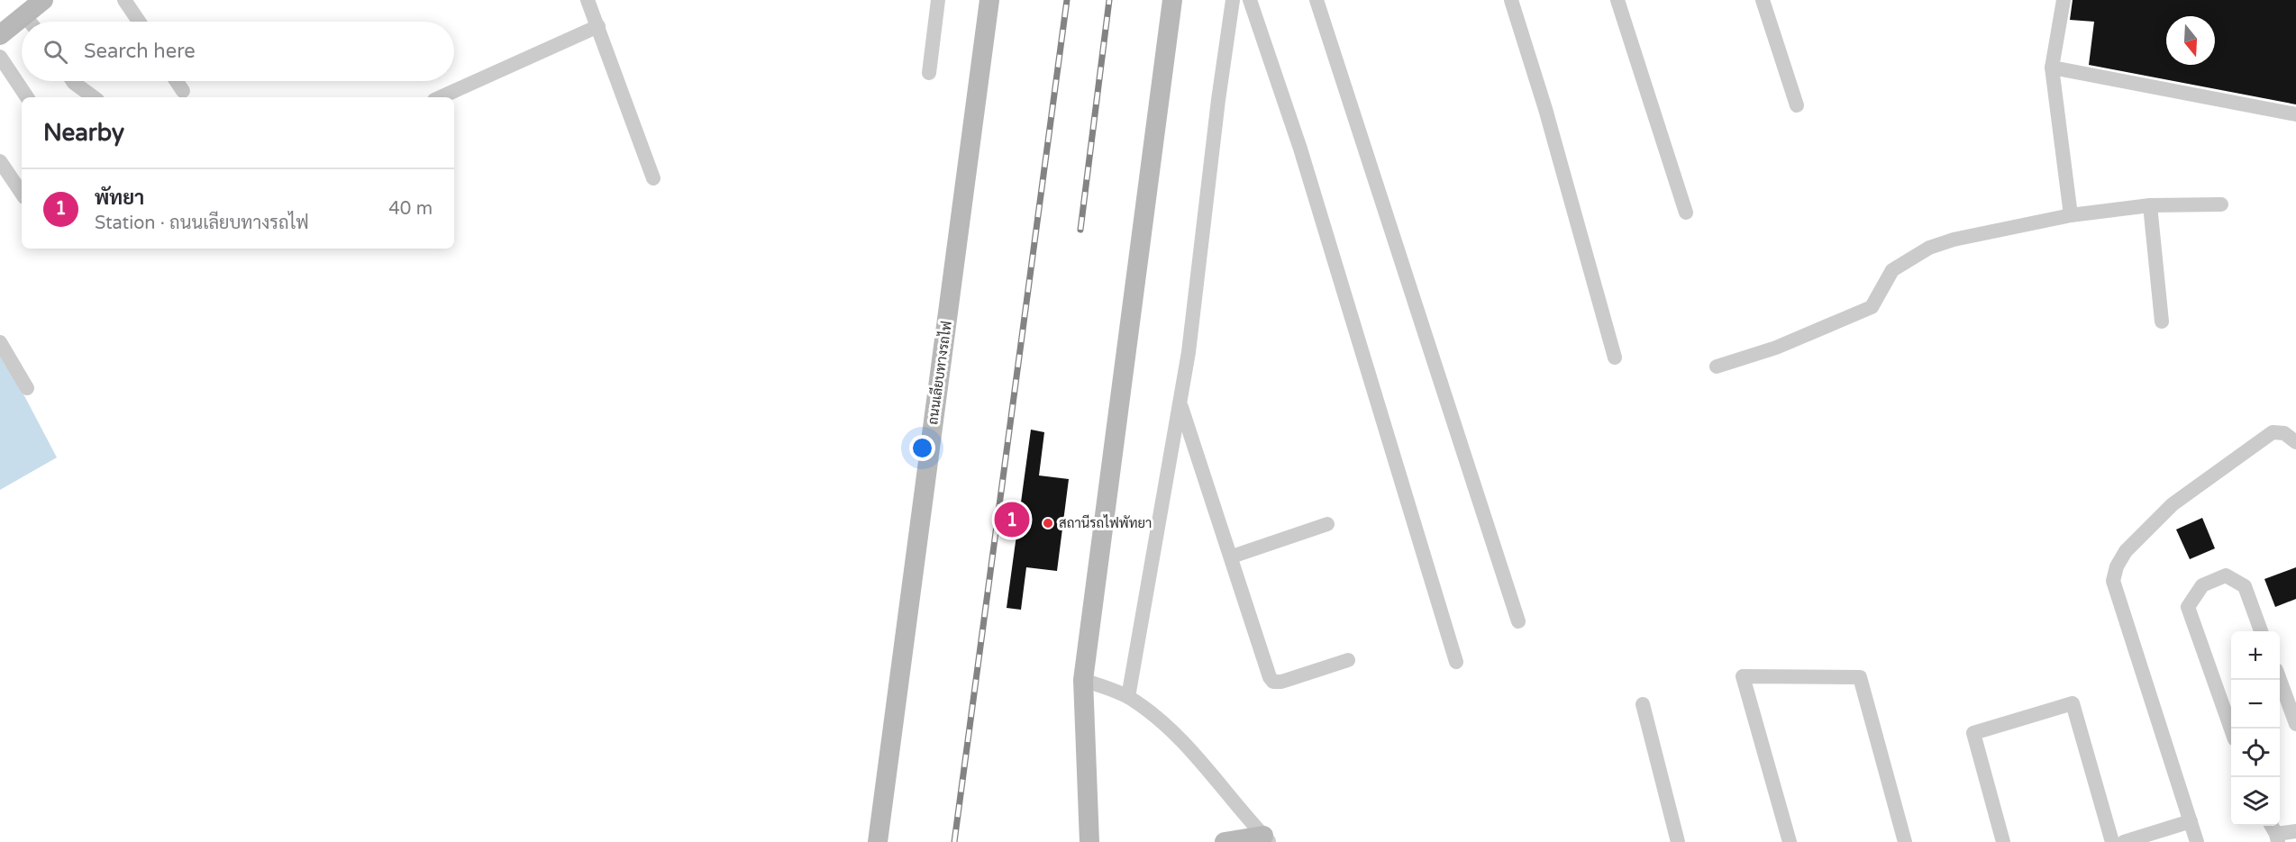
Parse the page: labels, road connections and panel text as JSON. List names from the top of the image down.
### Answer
{
  "streets": {
    "street": ["ถนนเลียบทางรถไฟ"]
  },
  "places": ["สถานีรถไฟพัทยา"],
  "north": "bottom",
  "page": {
    "search": "Search here",
    "heading": "Nearby",
    "list": [
      {
        "mark": "1",
        "name": "พัทยา",
        "note": "Station · ถนนเลียบทางรถไฟ",
        "value": "40 m"
      }
    ],
    "pins": "1",
    "map_buttons": ["+", "−"]
  }
}
